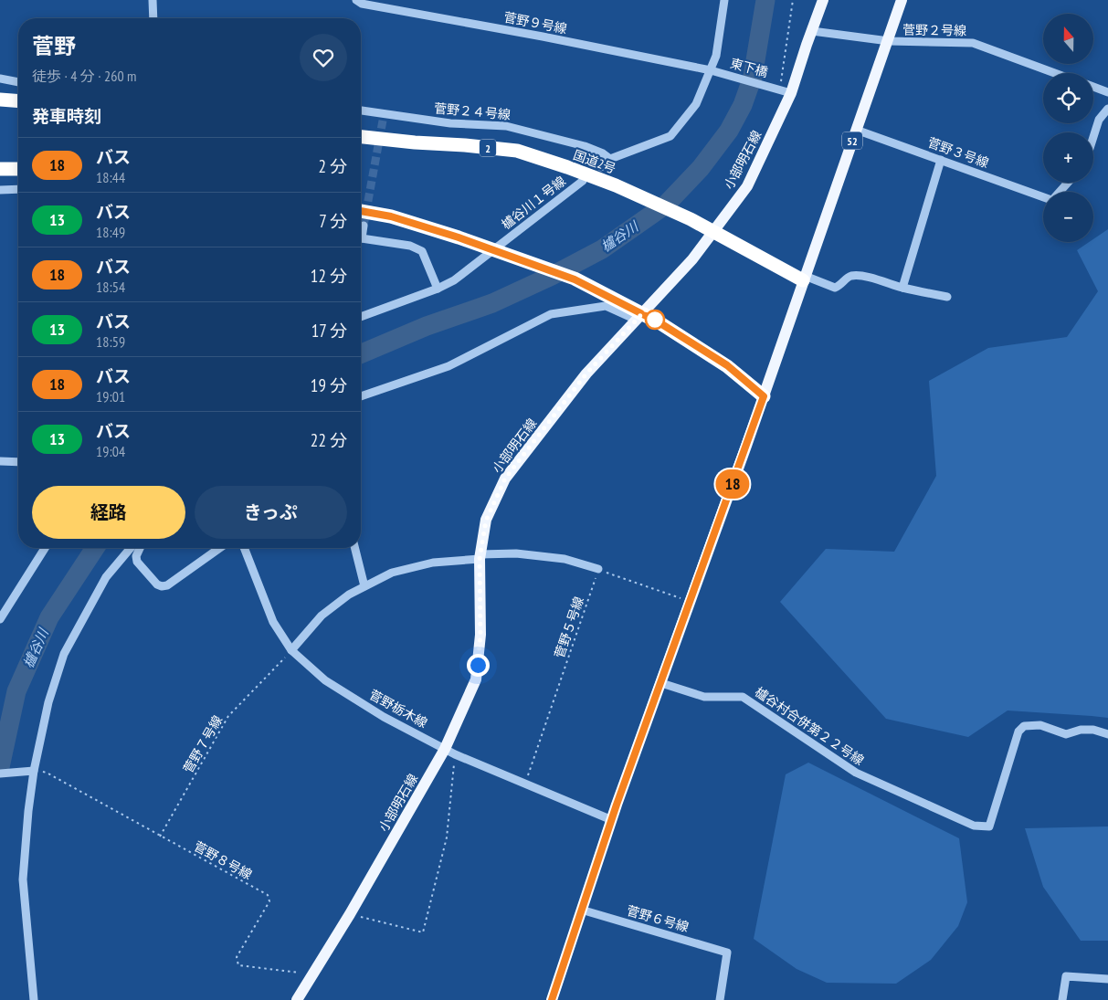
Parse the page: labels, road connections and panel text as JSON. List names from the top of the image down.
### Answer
{
  "streets": {
    "highway": ["2", "国道2号"],
    "main road": ["52", "小部明石線"],
    "street": [
      "菅野９号線",
      "菅野２号線",
      "東下橋",
      "菅野２４号線",
      "菅野３号線",
      "櫨谷川１号線",
      "菅野栃木線",
      "櫨谷村合併第２２号線",
      "菅野６号線"
    ],
    "path": ["菅野５号線", "菅野７号線", "菅野８号線"]
  },
  "crossings": [
    ["菅野９号線", "東下橋"],
    ["菅野２号線", "52"],
    ["菅野２号線", "小部明石線"],
    ["東下橋", "小部明石線"],
    ["52", "菅野３号線"],
    ["52", "国道2号"],
    ["52", "菅野栃木線"],
    ["52", "櫨谷村合併第２２号線"],
    ["52", "菅野６号線"],
    ["小部明石線", "国道2号"],
    ["小部明石線", "菅野栃木線"],
    ["小部明石線", "菅野８号線"],
    ["菅野５号線", "菅野栃木線"],
    ["菅野栃木線", "菅野７号線"],
    ["菅野７号線", "菅野８号線"]
  ],
  "water": ["櫨谷川"],
  "lines": ["bus line 18"],
  "north": "top",
  "page": {
    "on_map": "18",
    "map_buttons": ["+", "−"],
    "heading": [
      ["菅野", "徒歩 · 4 分 · 260 m"],
      "発車時刻"
    ],
    "list": [
      {
        "mark": "18",
        "name": "バス",
        "note": "18:44",
        "value": "2 分"
      },
      {
        "mark": "13",
        "name": "バス",
        "note": "18:49",
        "value": "7 分"
      },
      {
        "mark": "18",
        "name": "バス",
        "note": "18:54",
        "value": "12 分"
      },
      {
        "mark": "13",
        "name": "バス",
        "note": "18:59",
        "value": "17 分"
      },
      {
        "mark": "18",
        "name": "バス",
        "note": "19:01",
        "value": "19 分"
      },
      {
        "mark": "13",
        "name": "バス",
        "note": "19:04",
        "value": "22 分"
      }
    ],
    "buttons": ["経路", "きっぷ"]
  }
}
